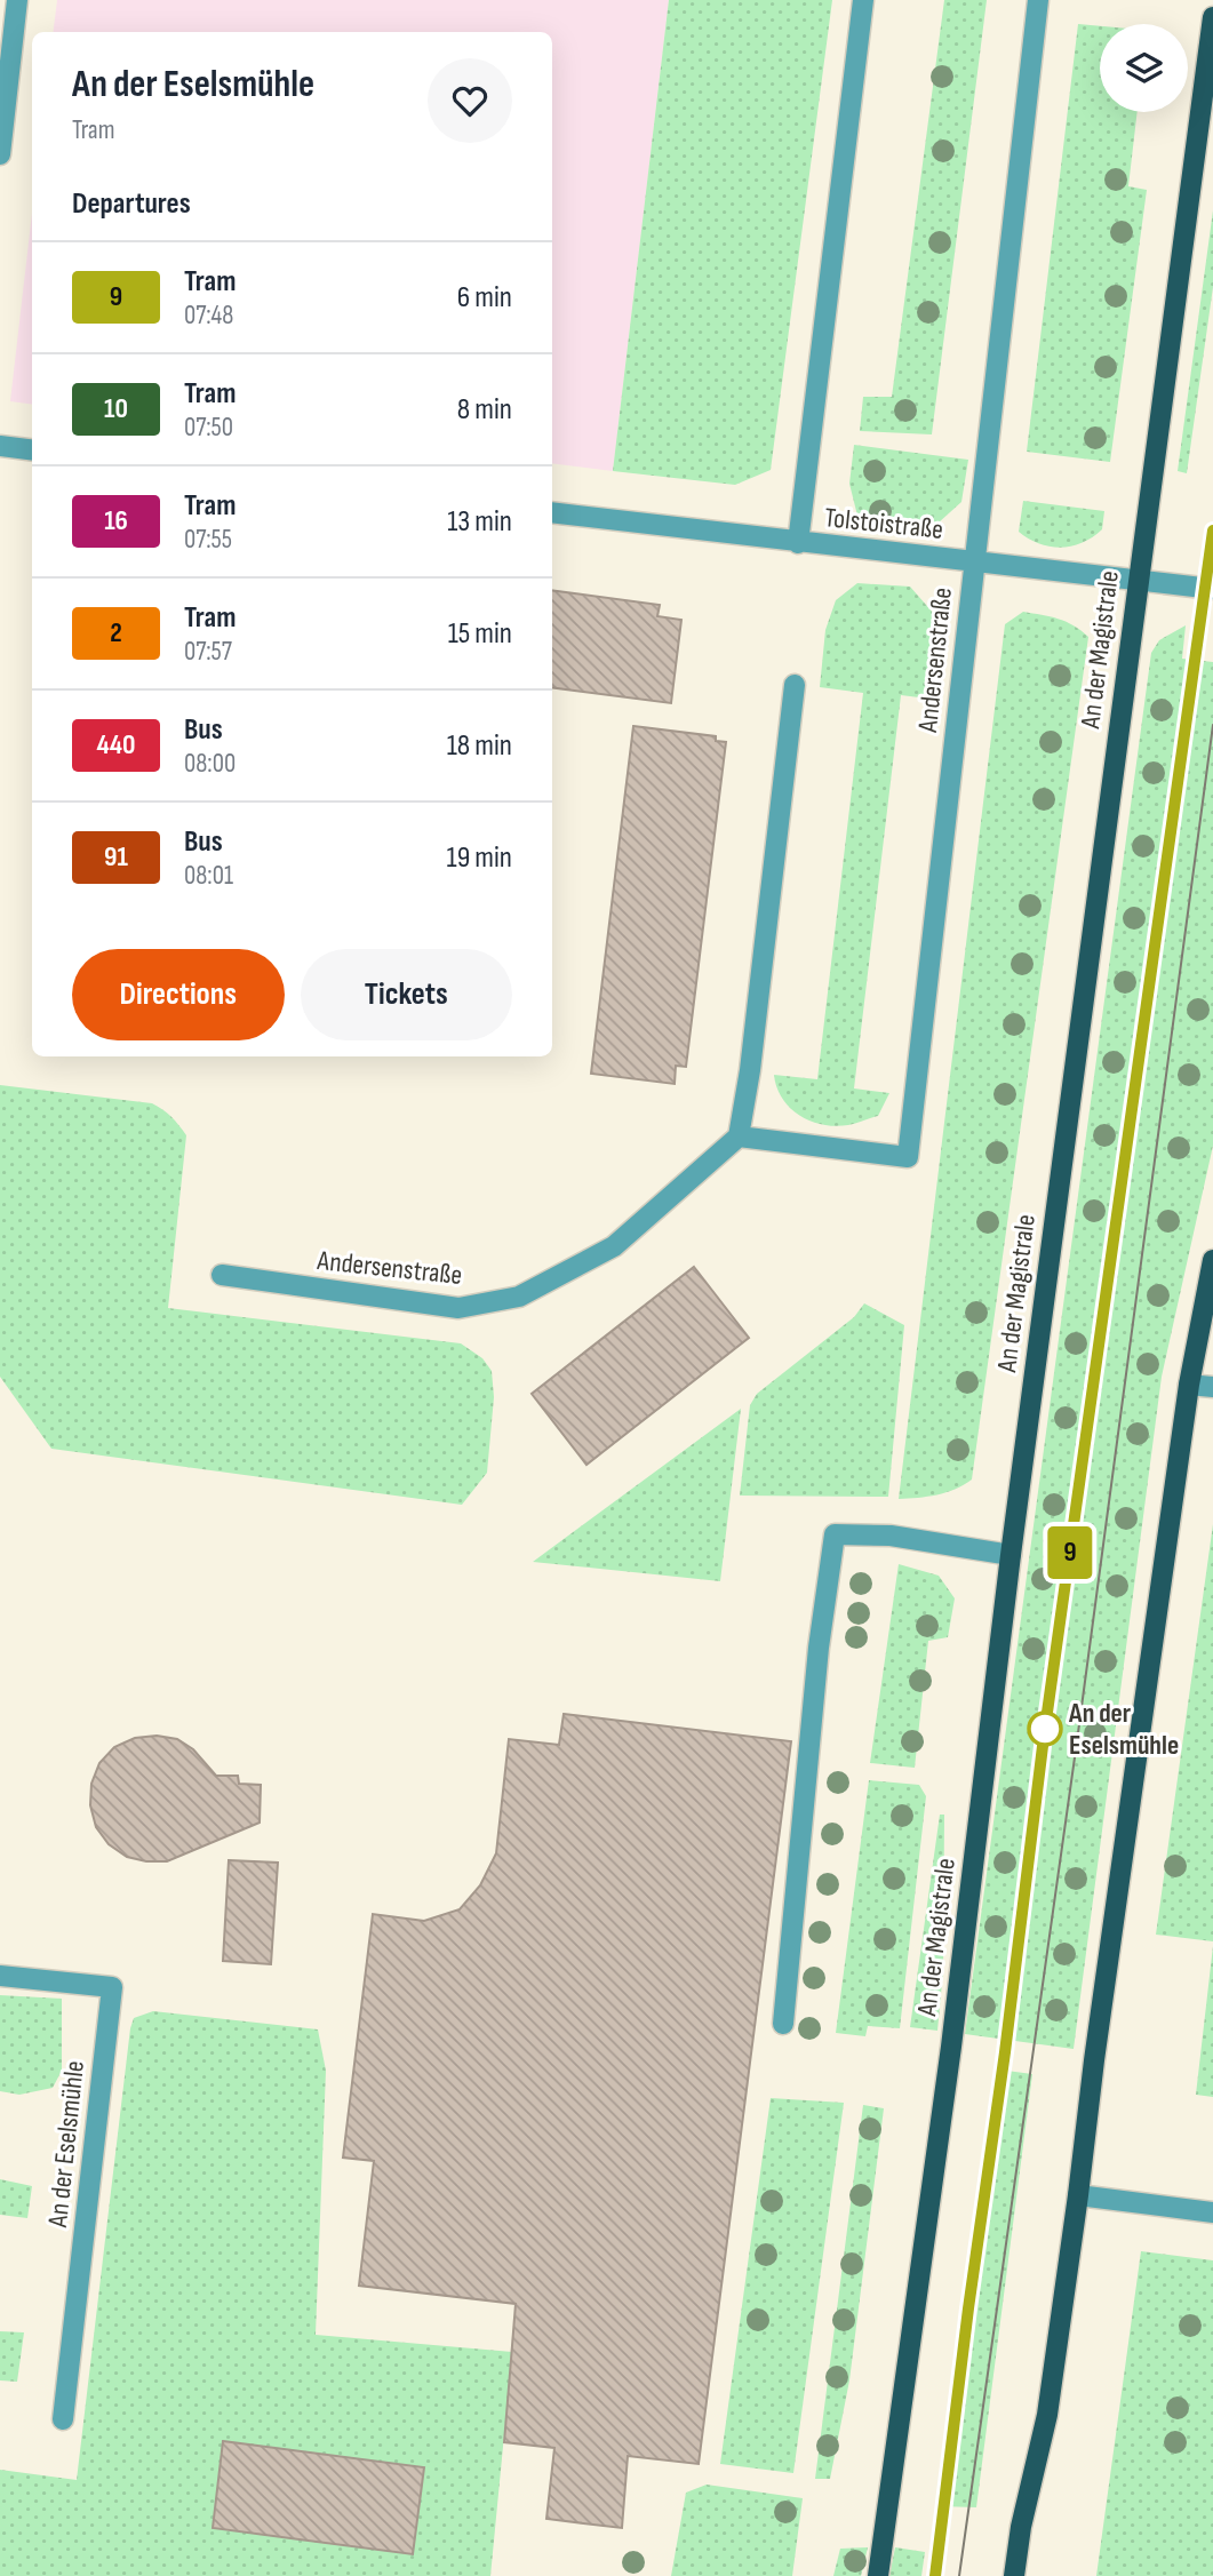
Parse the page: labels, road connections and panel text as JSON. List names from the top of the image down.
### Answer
{
  "streets": {
    "main road": ["An der Magistrale"],
    "street": ["Tolstoistraße", "Andersenstraße", "An der Eselsmühle"]
  },
  "crossings": [
    ["Tolstoistraße", "An der Magistrale"],
    ["Tolstoistraße", "Andersenstraße"]
  ],
  "places": ["An der Eselsmühle"],
  "lines": ["tram line 9"],
  "page": {
    "on_map": "9",
    "heading": [
      ["An der Eselsmühle", "Tram"],
      "Departures"
    ],
    "list": [
      {
        "mark": "9",
        "name": "Tram",
        "note": "07:48",
        "value": "6 min"
      },
      {
        "mark": "10",
        "name": "Tram",
        "note": "07:50",
        "value": "8 min"
      },
      {
        "mark": "16",
        "name": "Tram",
        "note": "07:55",
        "value": "13 min"
      },
      {
        "mark": "2",
        "name": "Tram",
        "note": "07:57",
        "value": "15 min"
      },
      {
        "mark": "440",
        "name": "Bus",
        "note": "08:00",
        "value": "18 min"
      },
      {
        "mark": "91",
        "name": "Bus",
        "note": "08:01",
        "value": "19 min"
      }
    ],
    "buttons": ["Directions", "Tickets"]
  }
}
